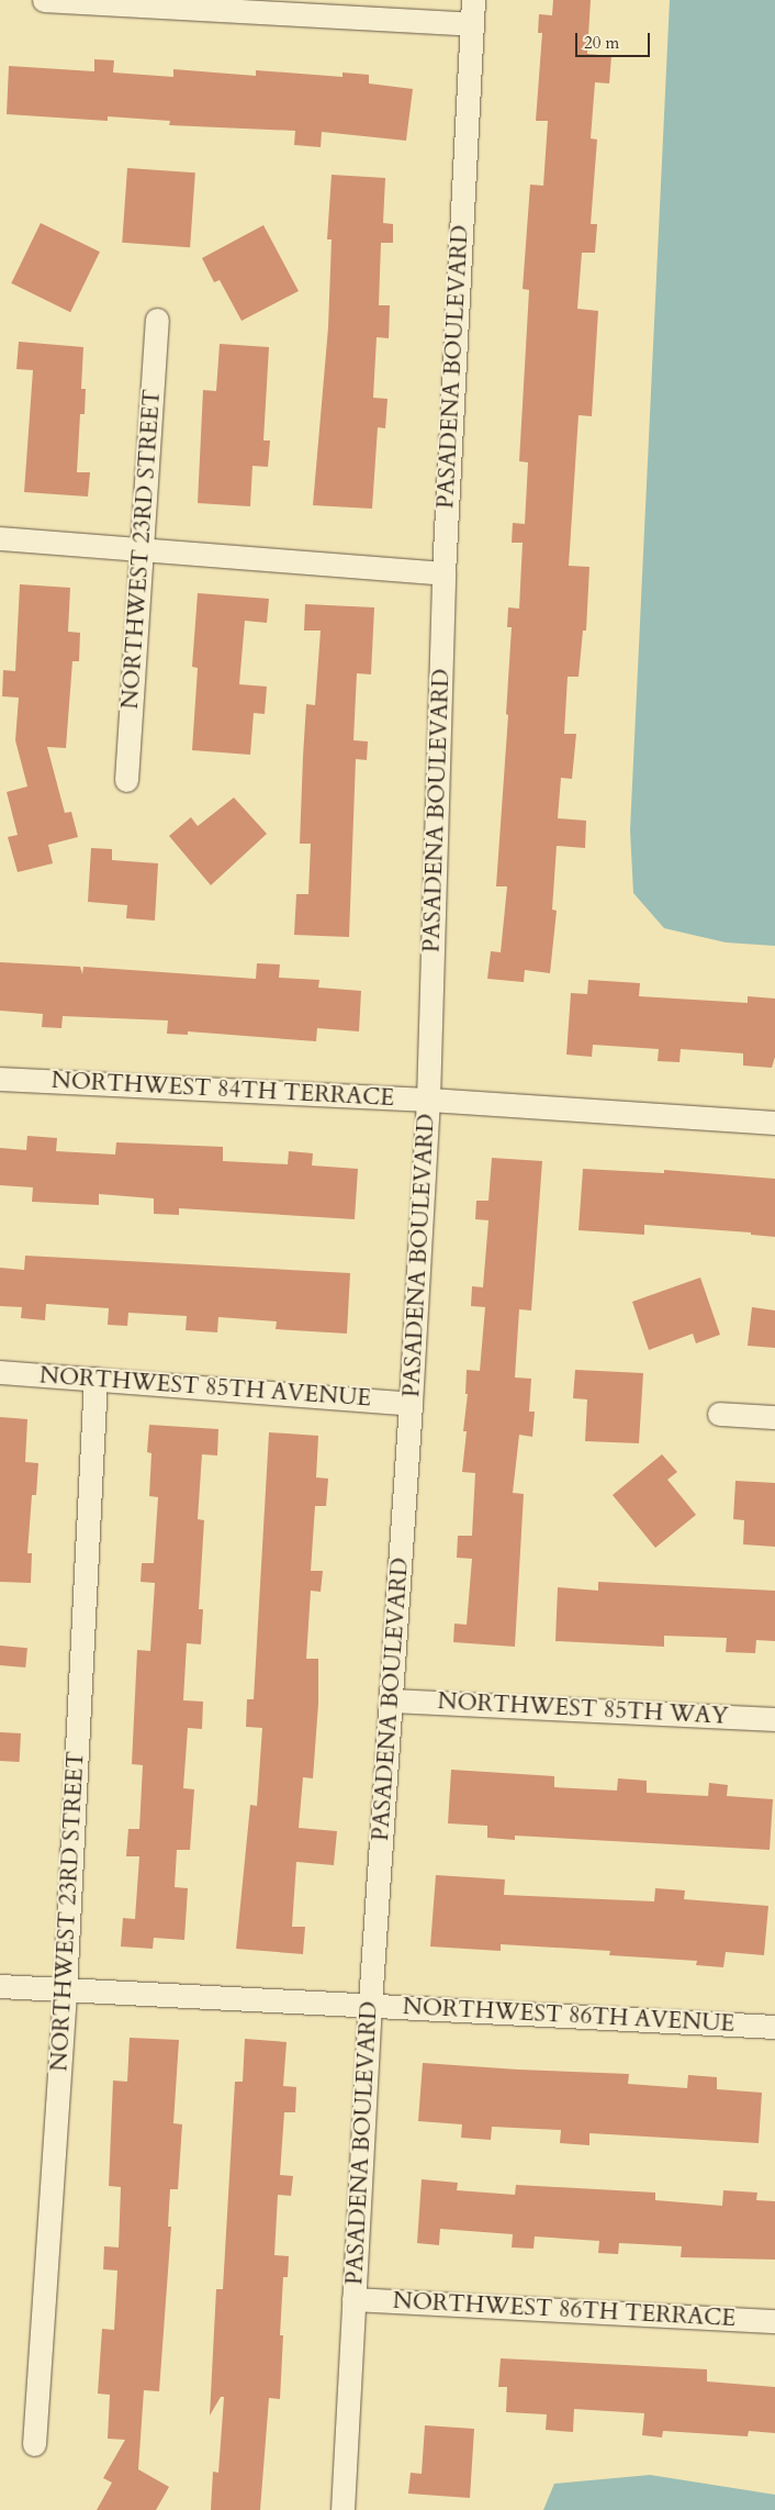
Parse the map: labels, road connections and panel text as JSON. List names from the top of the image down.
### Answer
{
  "streets": {
    "street": [
      "PASADENA BOULEVARD",
      "NORTHWEST 23RD STREET",
      "NORTHWEST 84TH TERRACE",
      "NORTHWEST 85TH AVENUE",
      "NORTHWEST 85TH WAY",
      "NORTHWEST 86TH AVENUE",
      "NORTHWEST 86TH TERRACE"
    ]
  },
  "crossings": [
    ["PASADENA BOULEVARD", "NORTHWEST 84TH TERRACE"],
    ["PASADENA BOULEVARD", "NORTHWEST 85TH AVENUE"],
    ["PASADENA BOULEVARD", "NORTHWEST 85TH WAY"],
    ["PASADENA BOULEVARD", "NORTHWEST 86TH AVENUE"],
    ["PASADENA BOULEVARD", "NORTHWEST 86TH TERRACE"],
    ["NORTHWEST 23RD STREET", "NORTHWEST 85TH AVENUE"],
    ["NORTHWEST 23RD STREET", "NORTHWEST 86TH AVENUE"]
  ],
  "scale_bar": "20 m"
}
